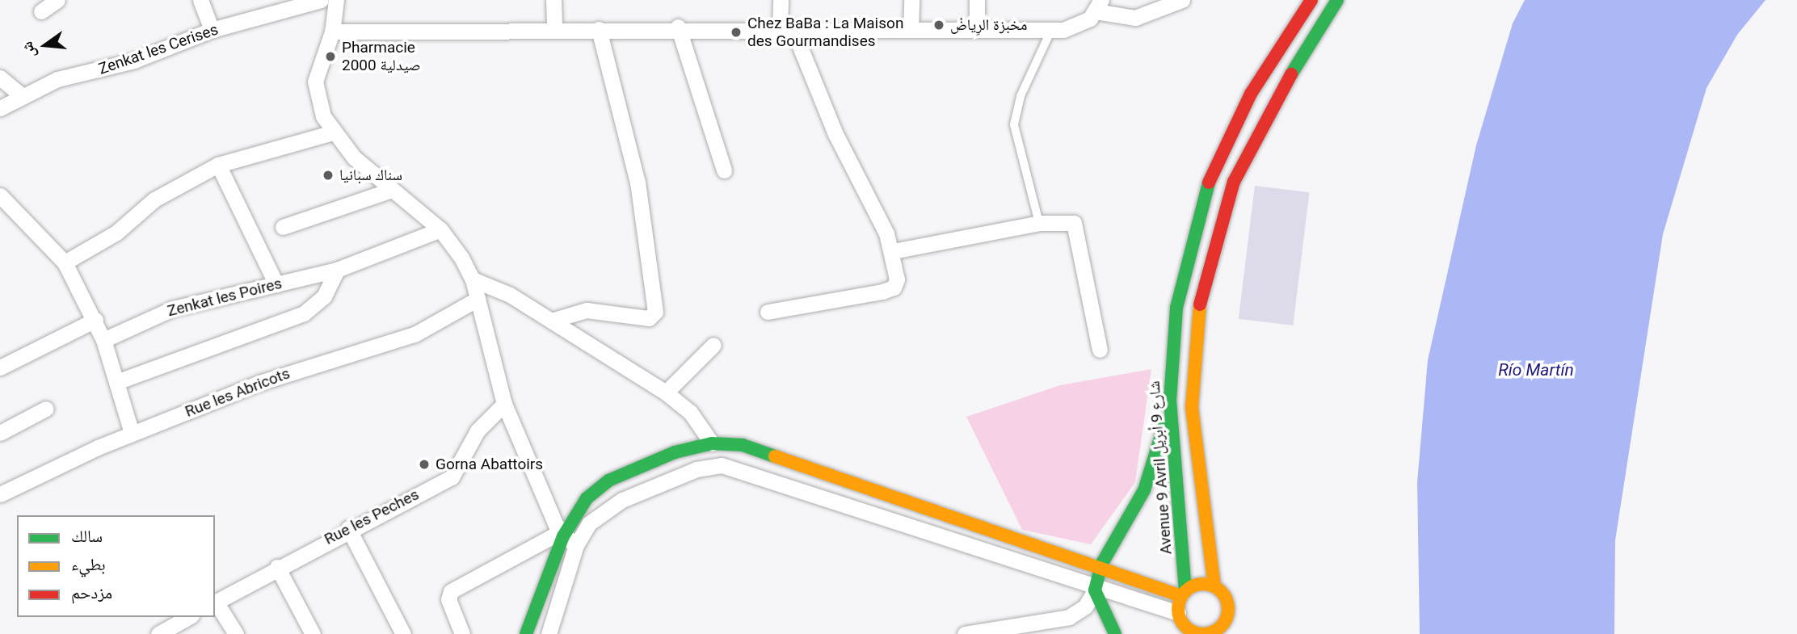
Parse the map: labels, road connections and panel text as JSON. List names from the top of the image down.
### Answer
{
  "streets": {
    "main road": ["Avenue 9 Avril شارع 9 أبريل"],
    "street": [
      "Zenkat les Cerises",
      "Zenkat les Poires",
      "Rue les Abricots",
      "Rue les Peches"
    ]
  },
  "water": ["Río Martín"],
  "places": [
    "مخبزة الرِياضْ",
    "Chez BaBa : La Maison des Gourmandises",
    "Pharmacie 2000 صيدلية",
    "سناك سبانيا",
    "Gorna Abattoirs"
  ],
  "legend": ["سالك", "بطيء", "مزدحم"],
  "north": "left"
}
